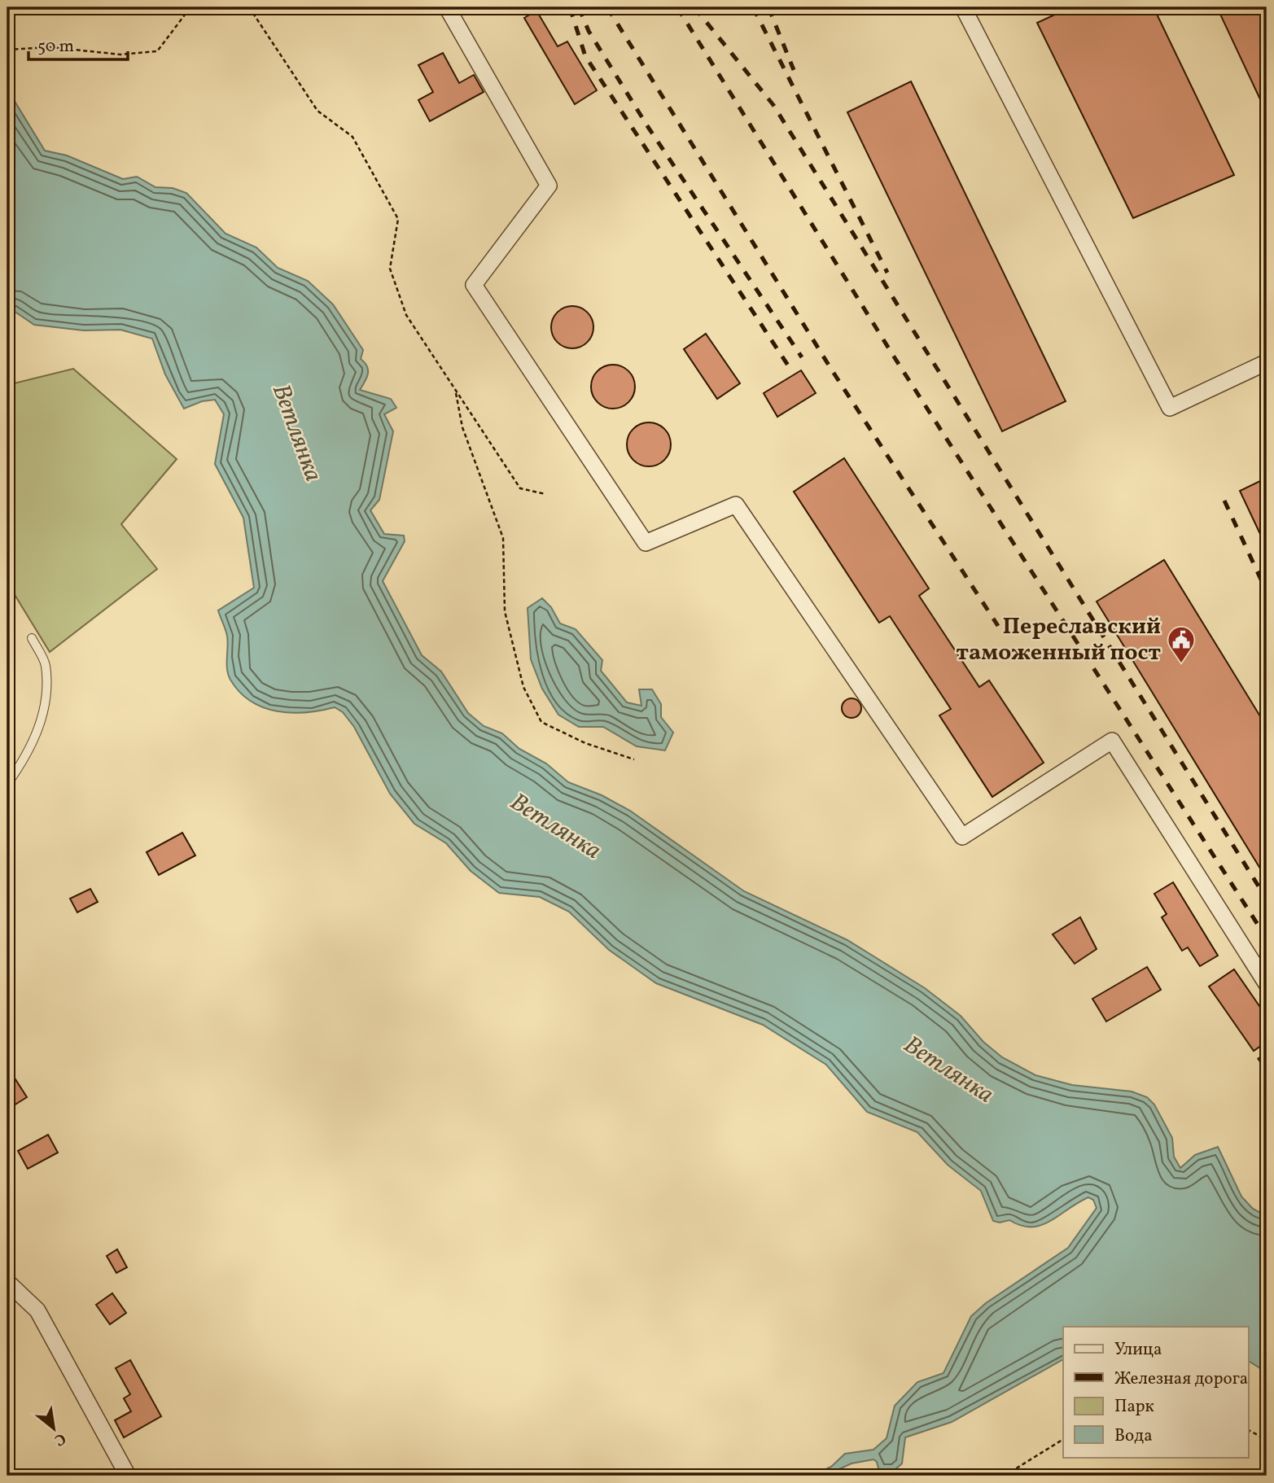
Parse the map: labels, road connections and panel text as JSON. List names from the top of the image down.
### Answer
{
  "water": ["Ветлянка"],
  "places": {
    "public building": ["Переславский таможенный пост"]
  },
  "legend": [
    "Улица",
    "Железная дорога",
    "Парк",
    "Вода"
  ],
  "scale_bar": "50 m",
  "north": "bottom right"
}
